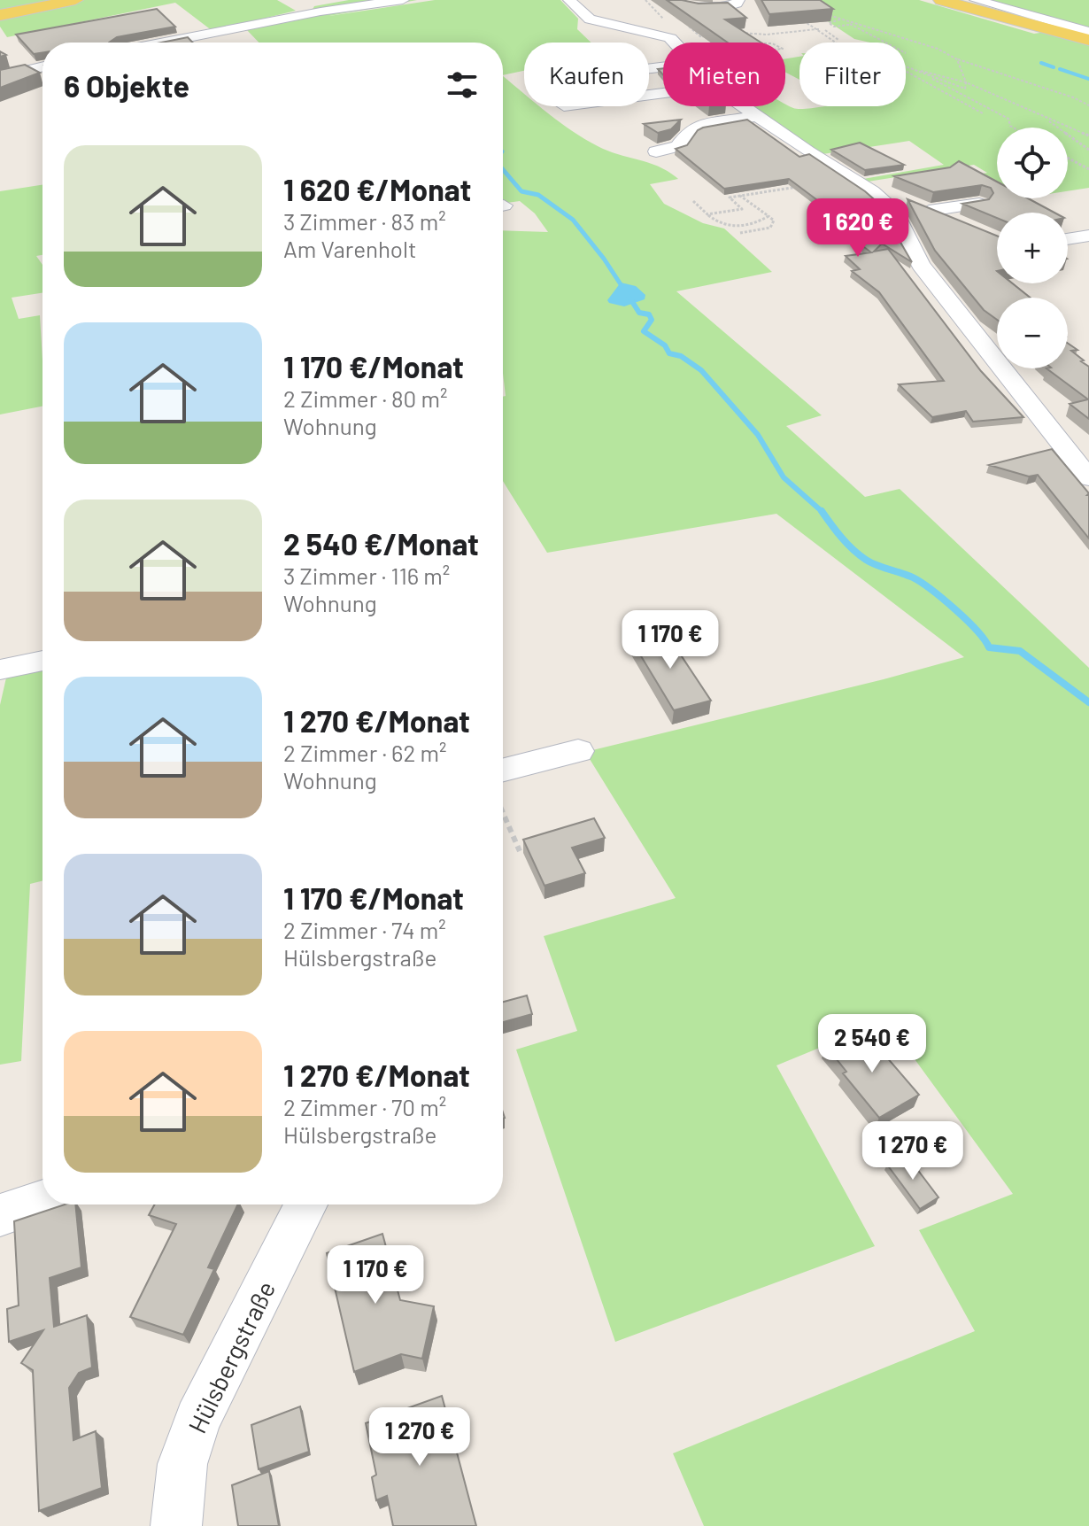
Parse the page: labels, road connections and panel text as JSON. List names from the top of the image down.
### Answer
{
  "streets": {
    "street": ["Hülsbergstraße"]
  },
  "page": {
    "chip": ["Kaufen", "Mieten", "Filter"],
    "heading": "6 Objekte",
    "map_buttons": ["+", "−"],
    "list": [
      {
        "name": "1 620 €/Monat",
        "note": "3 Zimmer · 83 m² · Am Varenholt"
      },
      {
        "name": "1 170 €/Monat",
        "note": "2 Zimmer · 80 m² · Wohnung"
      },
      {
        "name": "2 540 €/Monat",
        "note": "3 Zimmer · 116 m² · Wohnung"
      },
      {
        "name": "1 270 €/Monat",
        "note": "2 Zimmer · 62 m² · Wohnung"
      },
      {
        "name": "1 170 €/Monat",
        "note": "2 Zimmer · 74 m² · Hülsbergstraße"
      },
      {
        "name": "1 270 €/Monat",
        "note": "2 Zimmer · 70 m² · Hülsbergstraße"
      }
    ],
    "price": [
      "1 620 €",
      "1 170 €",
      "2 540 €",
      "1 270 €",
      "1 170 €",
      "1 270 €"
    ]
  }
}
